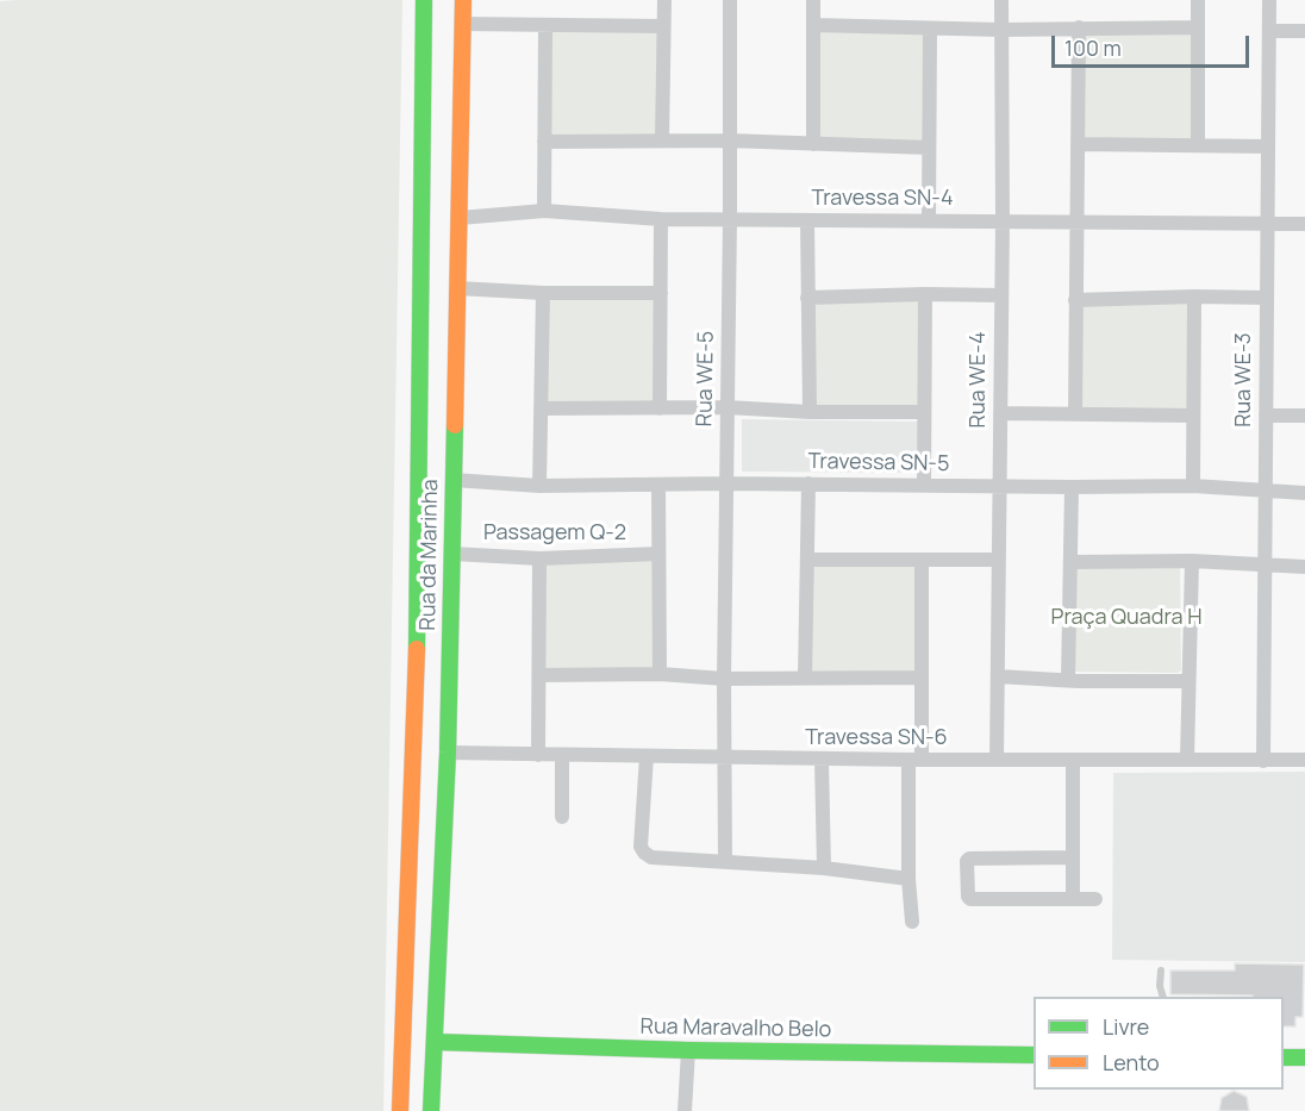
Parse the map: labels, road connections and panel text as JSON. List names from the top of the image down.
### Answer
{
  "streets": {
    "main road": ["Rua da Marinha", "Rua Maravalho Belo"],
    "street": [
      "Travessa SN-4",
      "Rua WE-5",
      "Rua WE-4",
      "Rua WE-3",
      "Travessa SN-5",
      "Passagem Q-2",
      "Travessa SN-6"
    ]
  },
  "crossings": [
    ["Travessa SN-4", "Rua WE-5"],
    ["Travessa SN-4", "Rua WE-4"],
    ["Travessa SN-4", "Rua WE-3"],
    ["Travessa SN-4", "Rua da Marinha"],
    ["Rua WE-5", "Travessa SN-5"],
    ["Rua WE-5", "Travessa SN-6"],
    ["Rua WE-4", "Travessa SN-5"],
    ["Rua WE-4", "Travessa SN-6"],
    ["Rua WE-3", "Travessa SN-5"],
    ["Rua WE-3", "Travessa SN-6"],
    ["Travessa SN-5", "Rua da Marinha"],
    ["Passagem Q-2", "Rua da Marinha"],
    ["Rua da Marinha", "Travessa SN-6"],
    ["Rua da Marinha", "Rua Maravalho Belo"]
  ],
  "parks": ["Praça Quadra H"],
  "legend": ["Livre", "Lento"],
  "scale_bar": "100 m"
}
